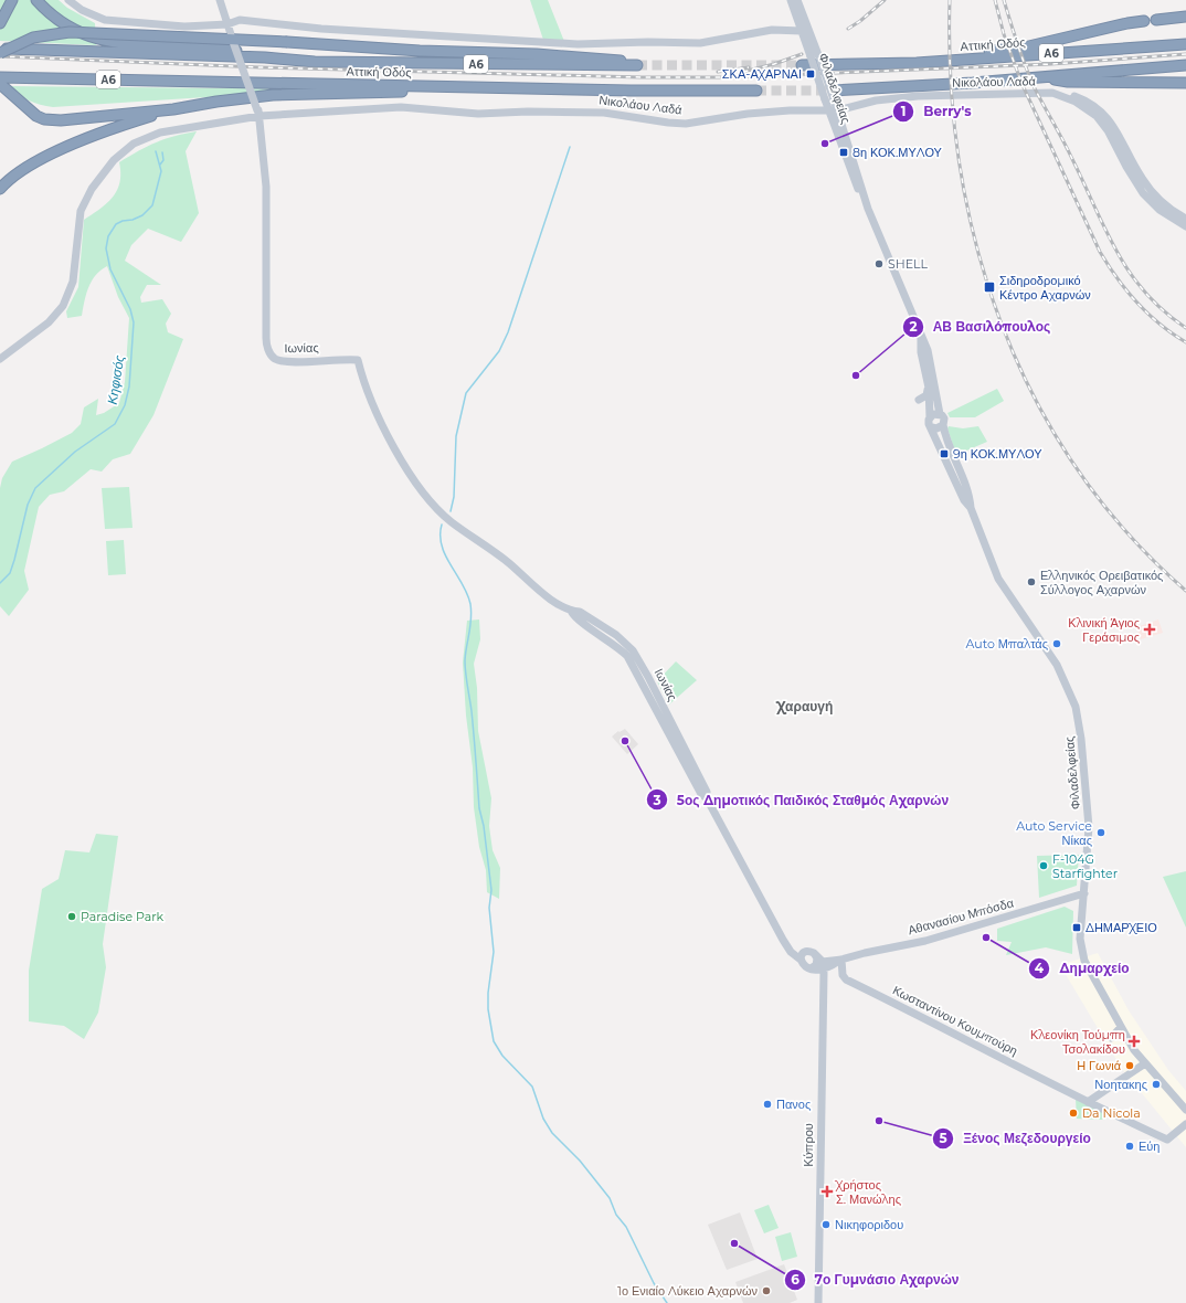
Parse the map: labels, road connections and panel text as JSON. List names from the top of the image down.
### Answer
{
  "streets": {
    "highway": ["Αττική Οδός", "Α6"],
    "main road": [
      "Νικολάου Λαδά",
      "Φιλαδελφείας",
      "Ιωνίας",
      "Αθανασίου Μπόσδα",
      "Κωσταντίνου Κουμπούρη",
      "Κύπρου"
    ]
  },
  "crossings": [
    ["Α6", "Φιλαδελφείας"],
    ["Νικολάου Λαδά", "Φιλαδελφείας"],
    ["Νικολάου Λαδά", "Ιωνίας"],
    ["Φιλαδελφείας", "Αθανασίου Μπόσδα"],
    ["Ιωνίας", "Αθανασίου Μπόσδα"],
    ["Ιωνίας", "Κύπρου"],
    ["Αθανασίου Μπόσδα", "Κωσταντίνου Κουμπούρη"],
    ["Αθανασίου Μπόσδα", "Κύπρου"]
  ],
  "districts": ["Χαραυγή"],
  "water": ["Κηφισός"],
  "places": {
    "transit": [
      "ΣΚΑ-ΑΧΑΡΝΑΙ",
      "8η ΚΟΚ.ΜΥΛΟΥ",
      "Σιδηροδρομικό Κέντρο Αχαρνών",
      "9η ΚΟΚ.ΜΥΛΟΥ",
      "ΔΗΜΑΡΧΕΙΟ"
    ],
    "other": [
      "Berry's",
      "SHELL",
      "ΑΒ Βασιλόπουλος",
      "Ελληνικός Ορειβατικός Σύλλογος Αχαρνών",
      "Auto Μπαλτάς",
      "5ος Δημοτικός Παιδικός Σταθμός Αχαρνών",
      "Auto Service Νίκας",
      "F-104G Starfighter",
      "Paradise Park",
      "Δημαρχείο",
      "Η Γωνιά",
      "Νοητακης",
      "Πανος",
      "Da Nicola",
      "Ξένος Μεζεδουργείο",
      "Εύη",
      "Νικηφοριδου",
      "7ο Γυμνάσιο Αχαρνών",
      "1ο Ενιαίο Λύκειο Αχαρνών"
    ],
    "health": ["Κλινική Άγιος Γεράσιμος", "Κλεονίκη Τούμπη Τσολακίδου", "Χρήστος Σ. Μανώλης"]
  }
}
